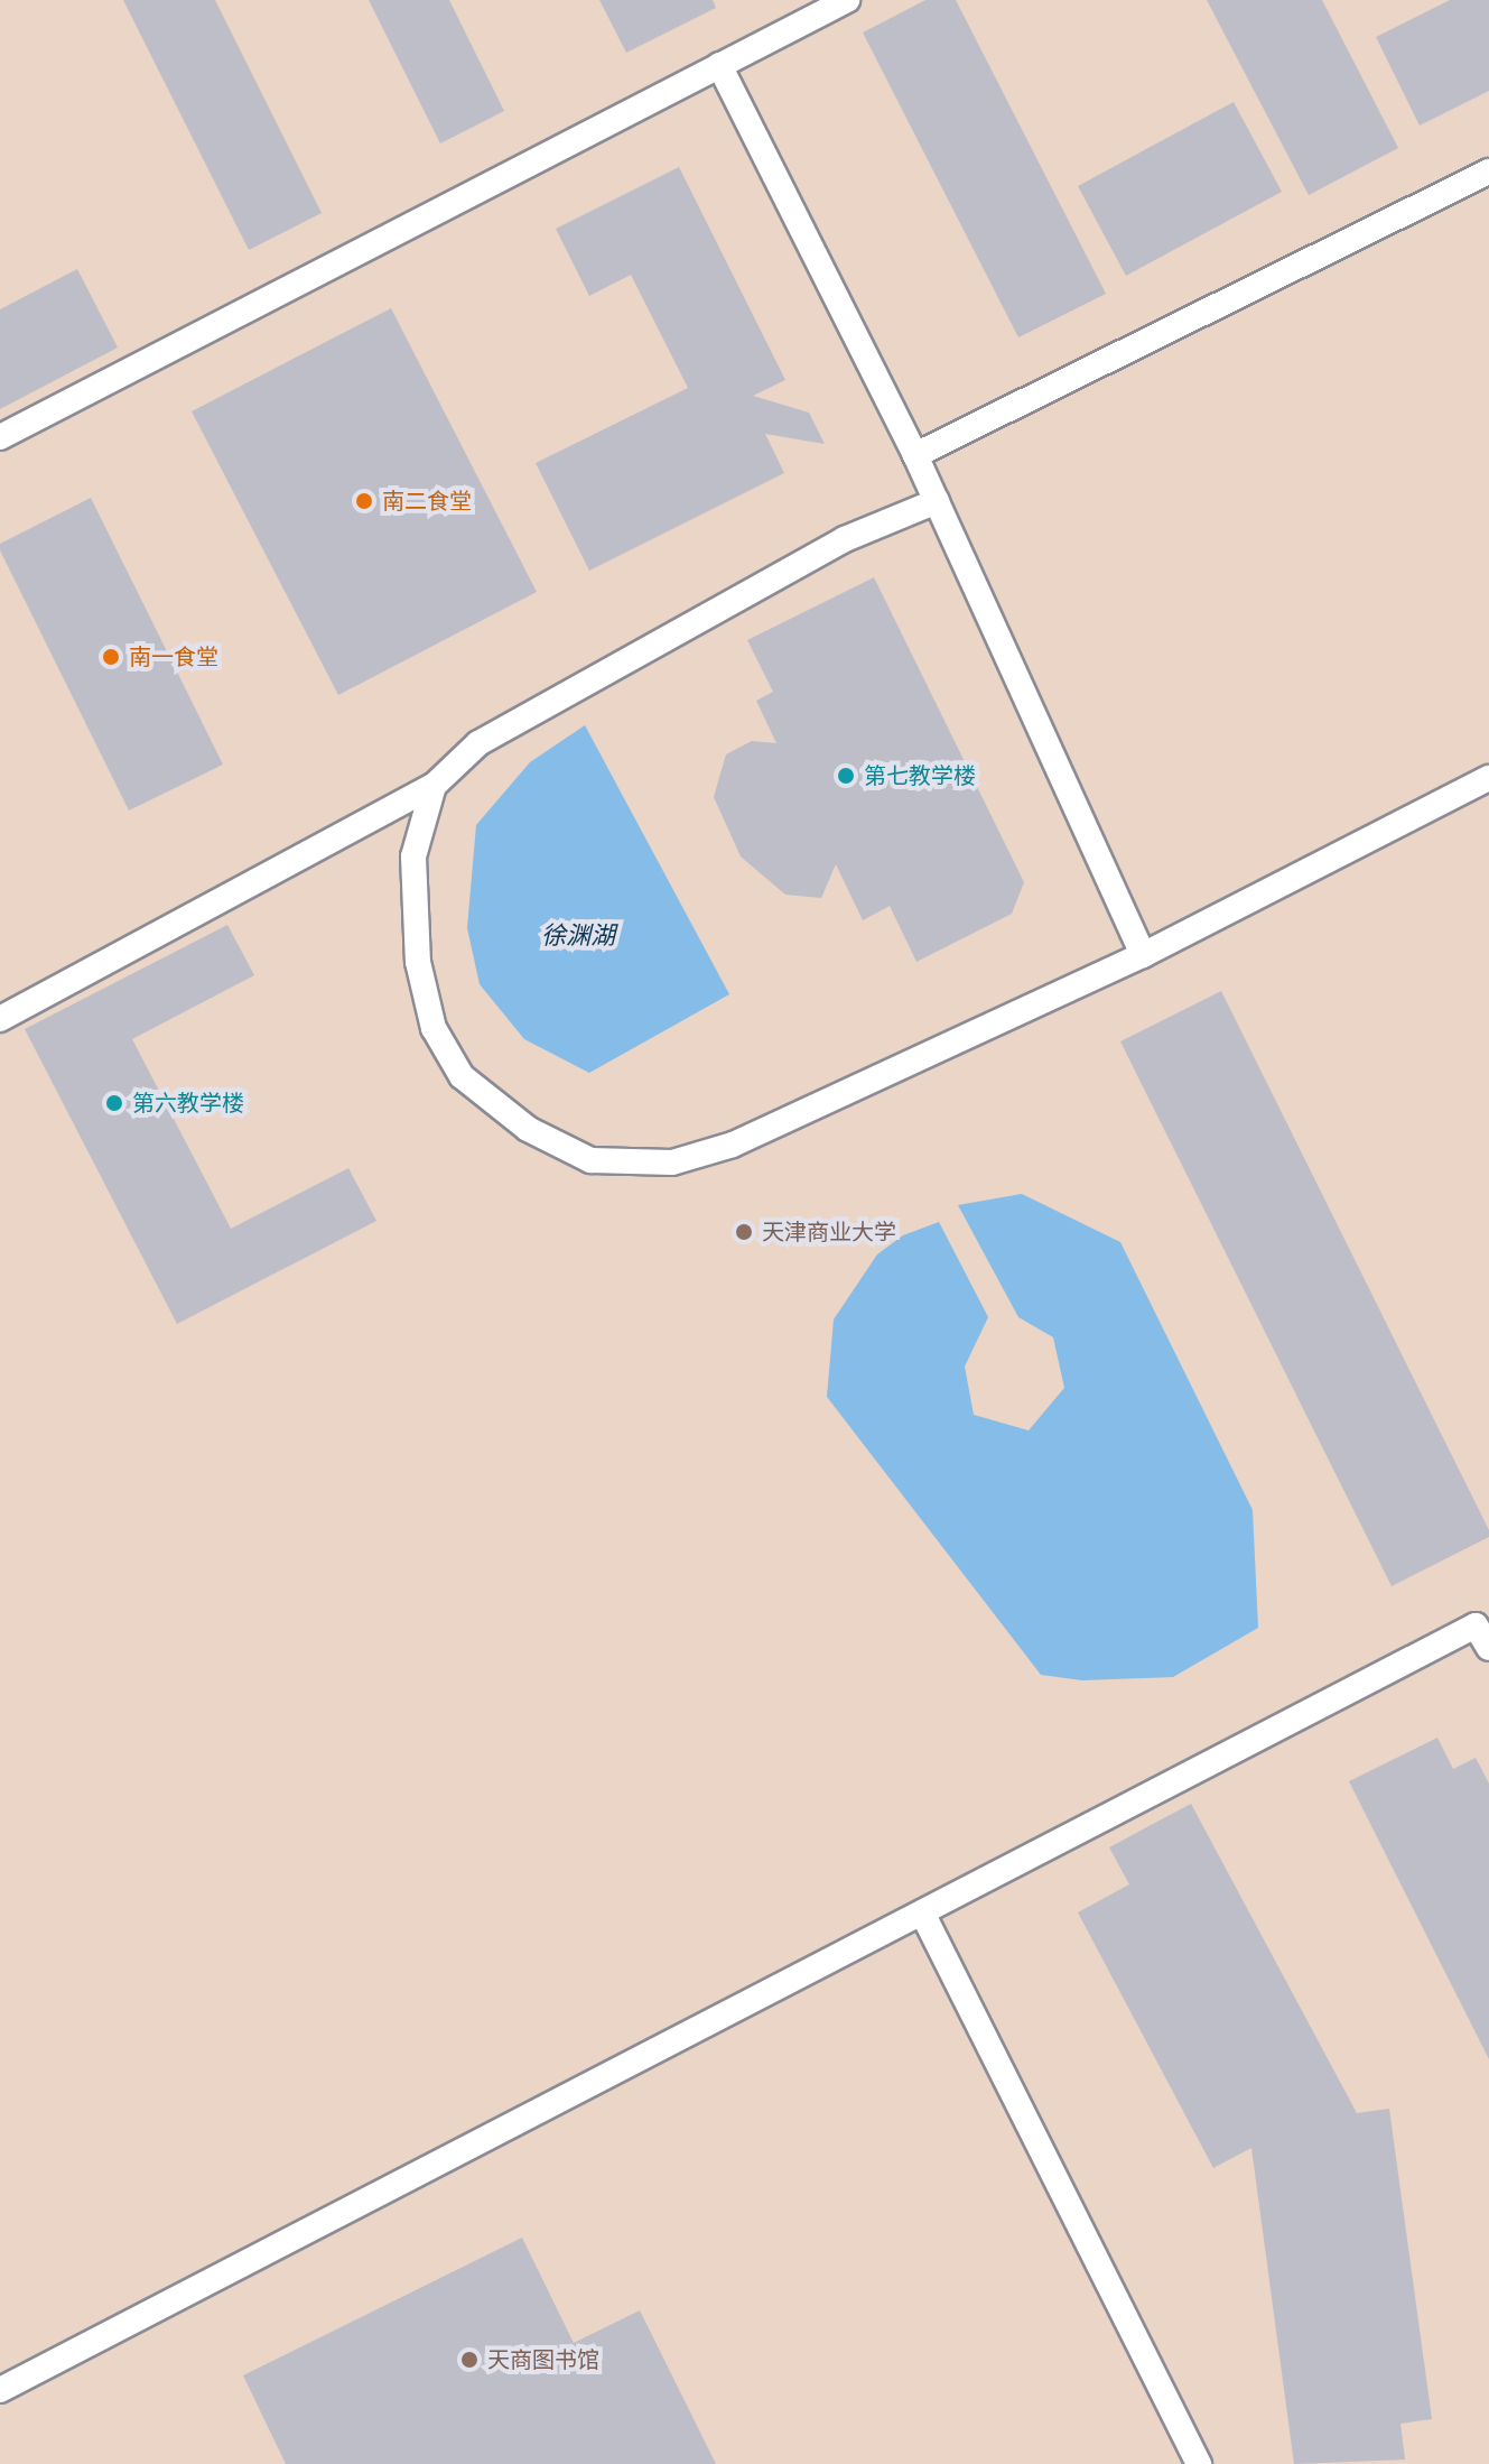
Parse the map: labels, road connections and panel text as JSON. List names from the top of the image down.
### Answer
{
  "water": ["徐渊湖"],
  "places": [
    "南二食堂",
    "南一食堂",
    "第七教学楼",
    "第六教学楼",
    "天津商业大学",
    "天商图书馆"
  ]
}
